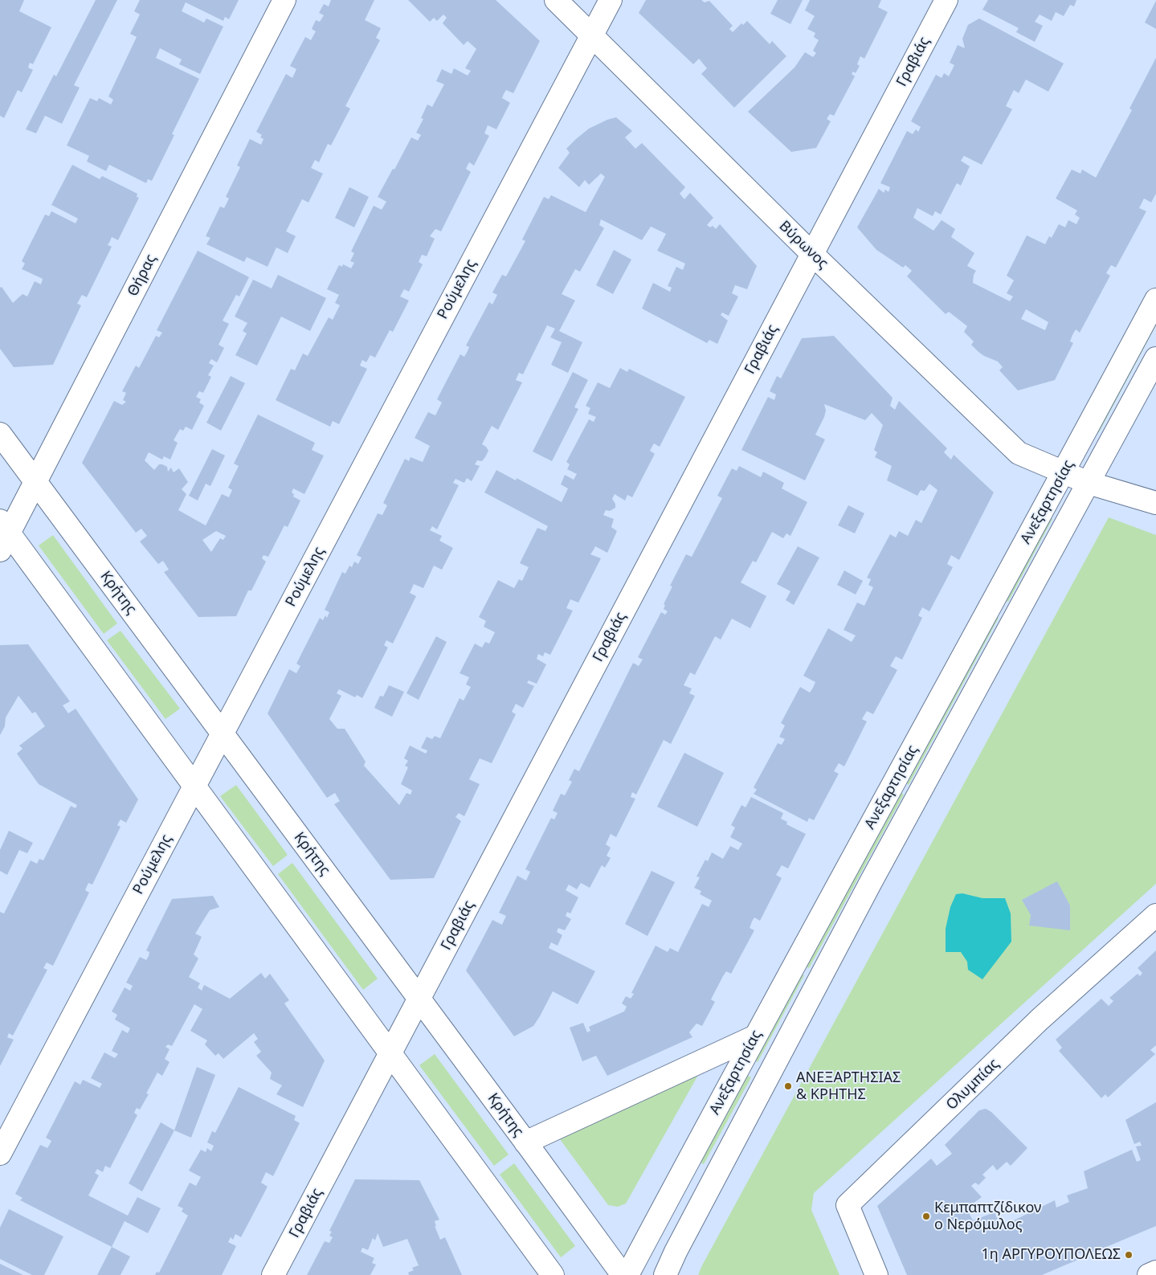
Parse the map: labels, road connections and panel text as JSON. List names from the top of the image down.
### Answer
{
  "streets": {
    "street": [
      "Γραβιάς",
      "Βύρωνος",
      "Θήρας",
      "Ρούμελης",
      "Ανεξαρτησίας",
      "Κρήτης",
      "Ολυμπίας"
    ]
  },
  "crossings": [
    ["Γραβιάς", "Βύρωνος"],
    ["Γραβιάς", "Κρήτης"],
    ["Βύρωνος", "Ρούμελης"],
    ["Βύρωνος", "Ανεξαρτησίας"],
    ["Θήρας", "Κρήτης"],
    ["Ρούμελης", "Κρήτης"]
  ],
  "places": ["ΑΝΕΞΑΡΤΗΣΙΑΣ & ΚΡΗΤΗΣ", "Κεμπαπτζίδικον ο Νερόμυλος", "1η ΑΡΓΥΡΟΥΠΟΛΕΩΣ"]
}
